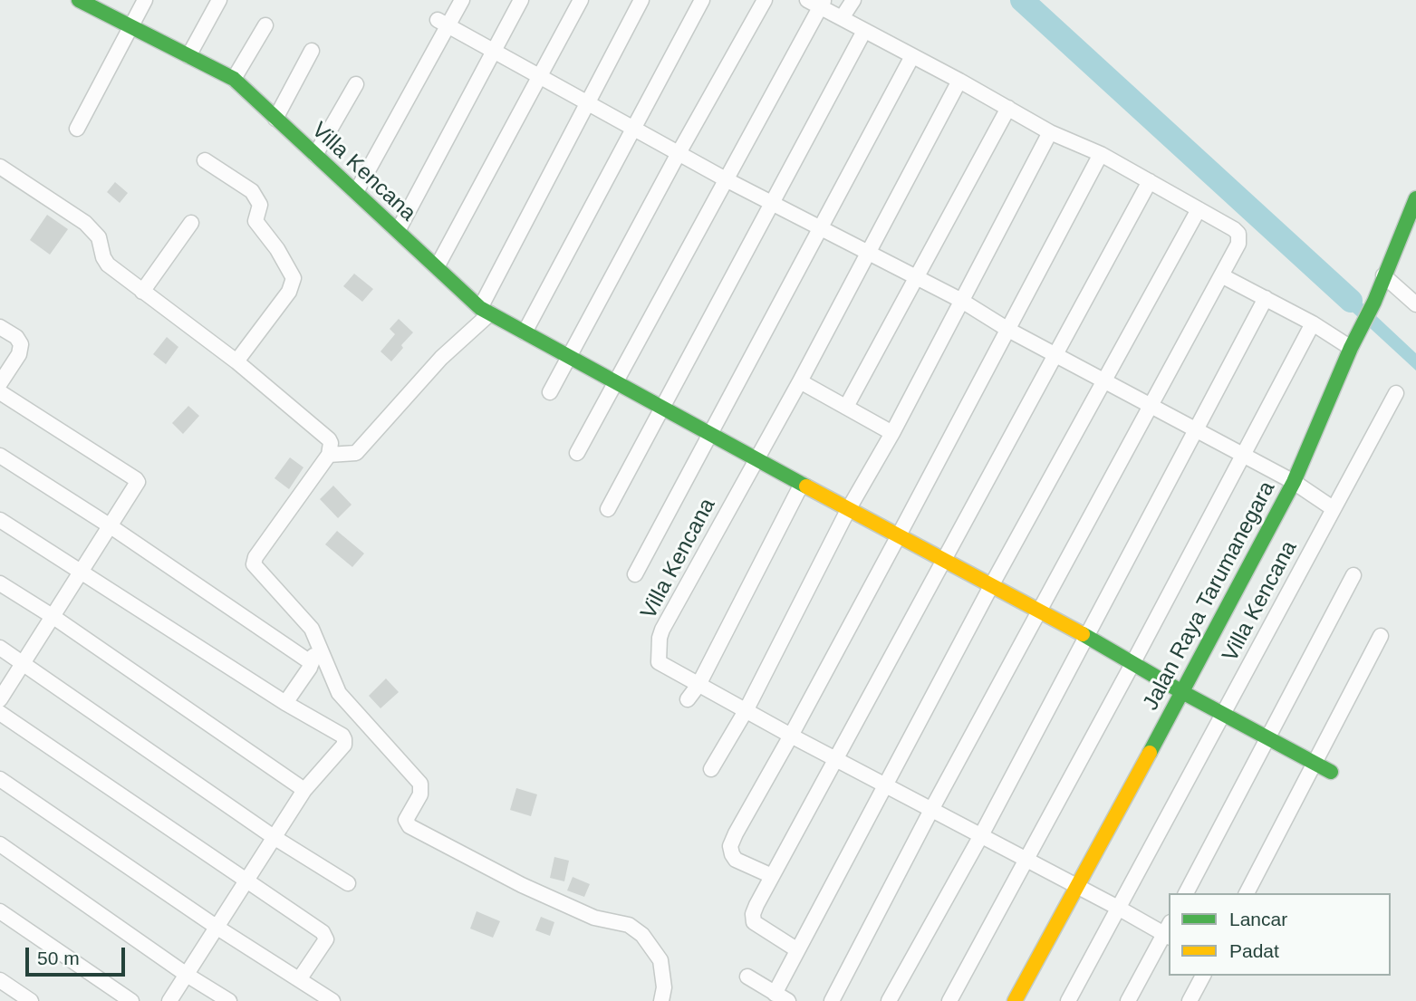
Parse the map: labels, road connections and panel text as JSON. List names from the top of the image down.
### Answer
{
  "streets": {
    "street": ["Villa Kencana", "Jalan Raya Tarumanegara"]
  },
  "crossings": [
    ["Villa Kencana", "Jalan Raya Tarumanegara"]
  ],
  "legend": ["Lancar", "Padat"],
  "scale_bar": "50 m"
}
